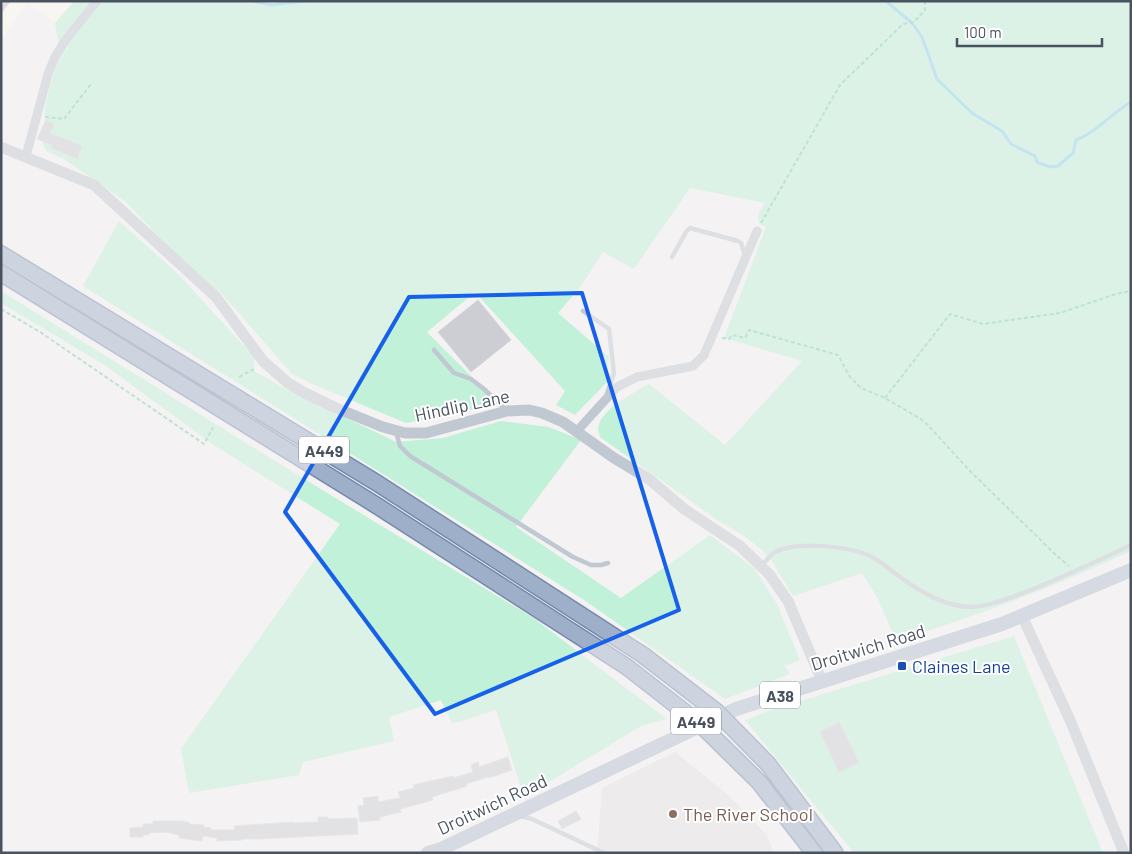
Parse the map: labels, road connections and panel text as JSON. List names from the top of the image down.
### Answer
{
  "streets": {
    "highway": ["A449"],
    "main road": ["Droitwich Road", "A38"],
    "street": ["Hindlip Lane"]
  },
  "crossings": [
    ["Hindlip Lane", "Droitwich Road"]
  ],
  "places": {
    "transit": ["Claines Lane"],
    "other": ["The River School"]
  },
  "scale_bar": "100 m"
}
